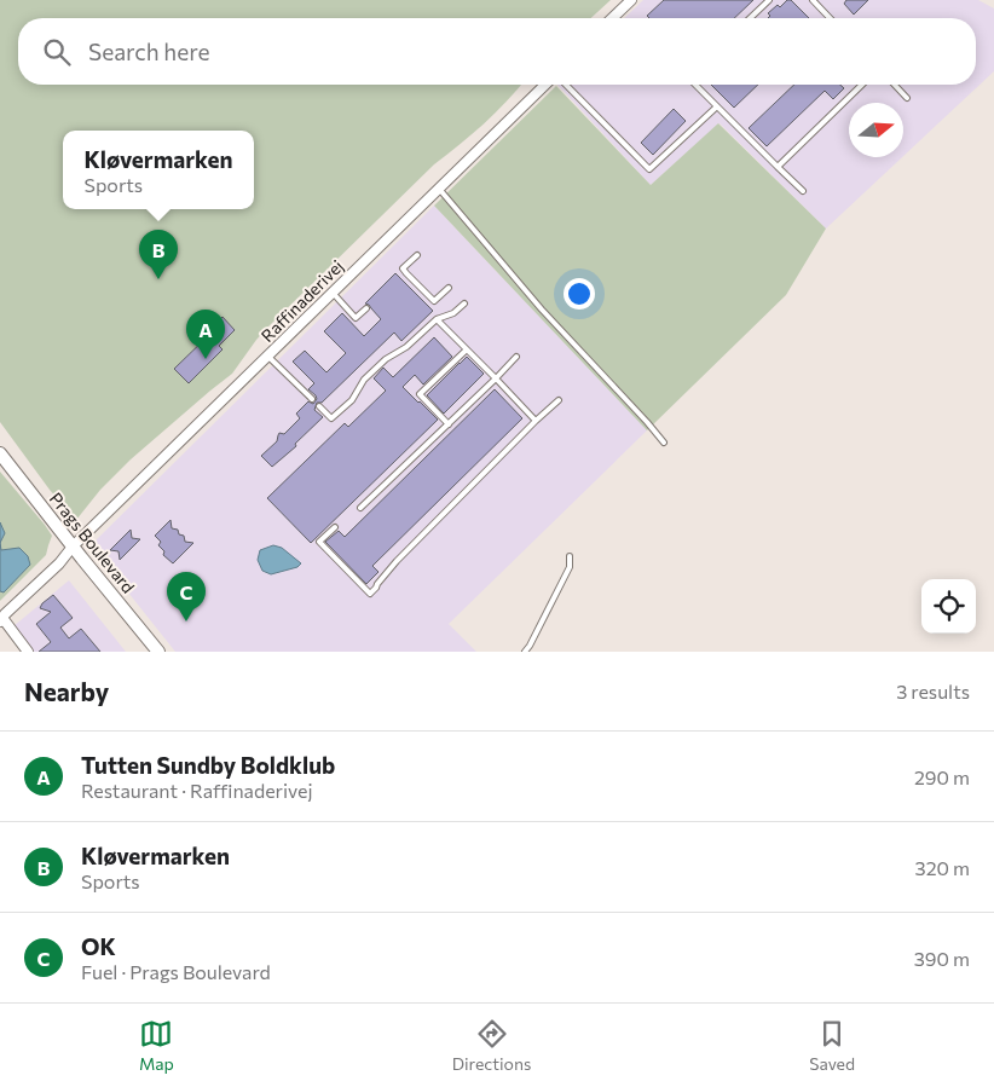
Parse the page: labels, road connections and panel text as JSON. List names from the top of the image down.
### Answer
{
  "streets": {
    "street": ["Raffinaderivej", "Prags Boulevard"]
  },
  "crossings": [
    ["Raffinaderivej", "Prags Boulevard"]
  ],
  "north": "right",
  "page": {
    "search": "Search here",
    "popup": ["Kløvermarken", "Sports"],
    "pins": ["B", "A", "C"],
    "heading": ["Nearby", "3 results"],
    "list": [
      {
        "mark": "A",
        "name": "Tutten Sundby Boldklub",
        "note": "Restaurant · Raffinaderivej",
        "value": "290 m"
      },
      {
        "mark": "B",
        "name": "Kløvermarken",
        "note": "Sports",
        "value": "320 m"
      },
      {
        "mark": "C",
        "name": "OK",
        "note": "Fuel · Prags Boulevard",
        "value": "390 m"
      }
    ],
    "nav": ["Map", "Directions", "Saved"]
  }
}
